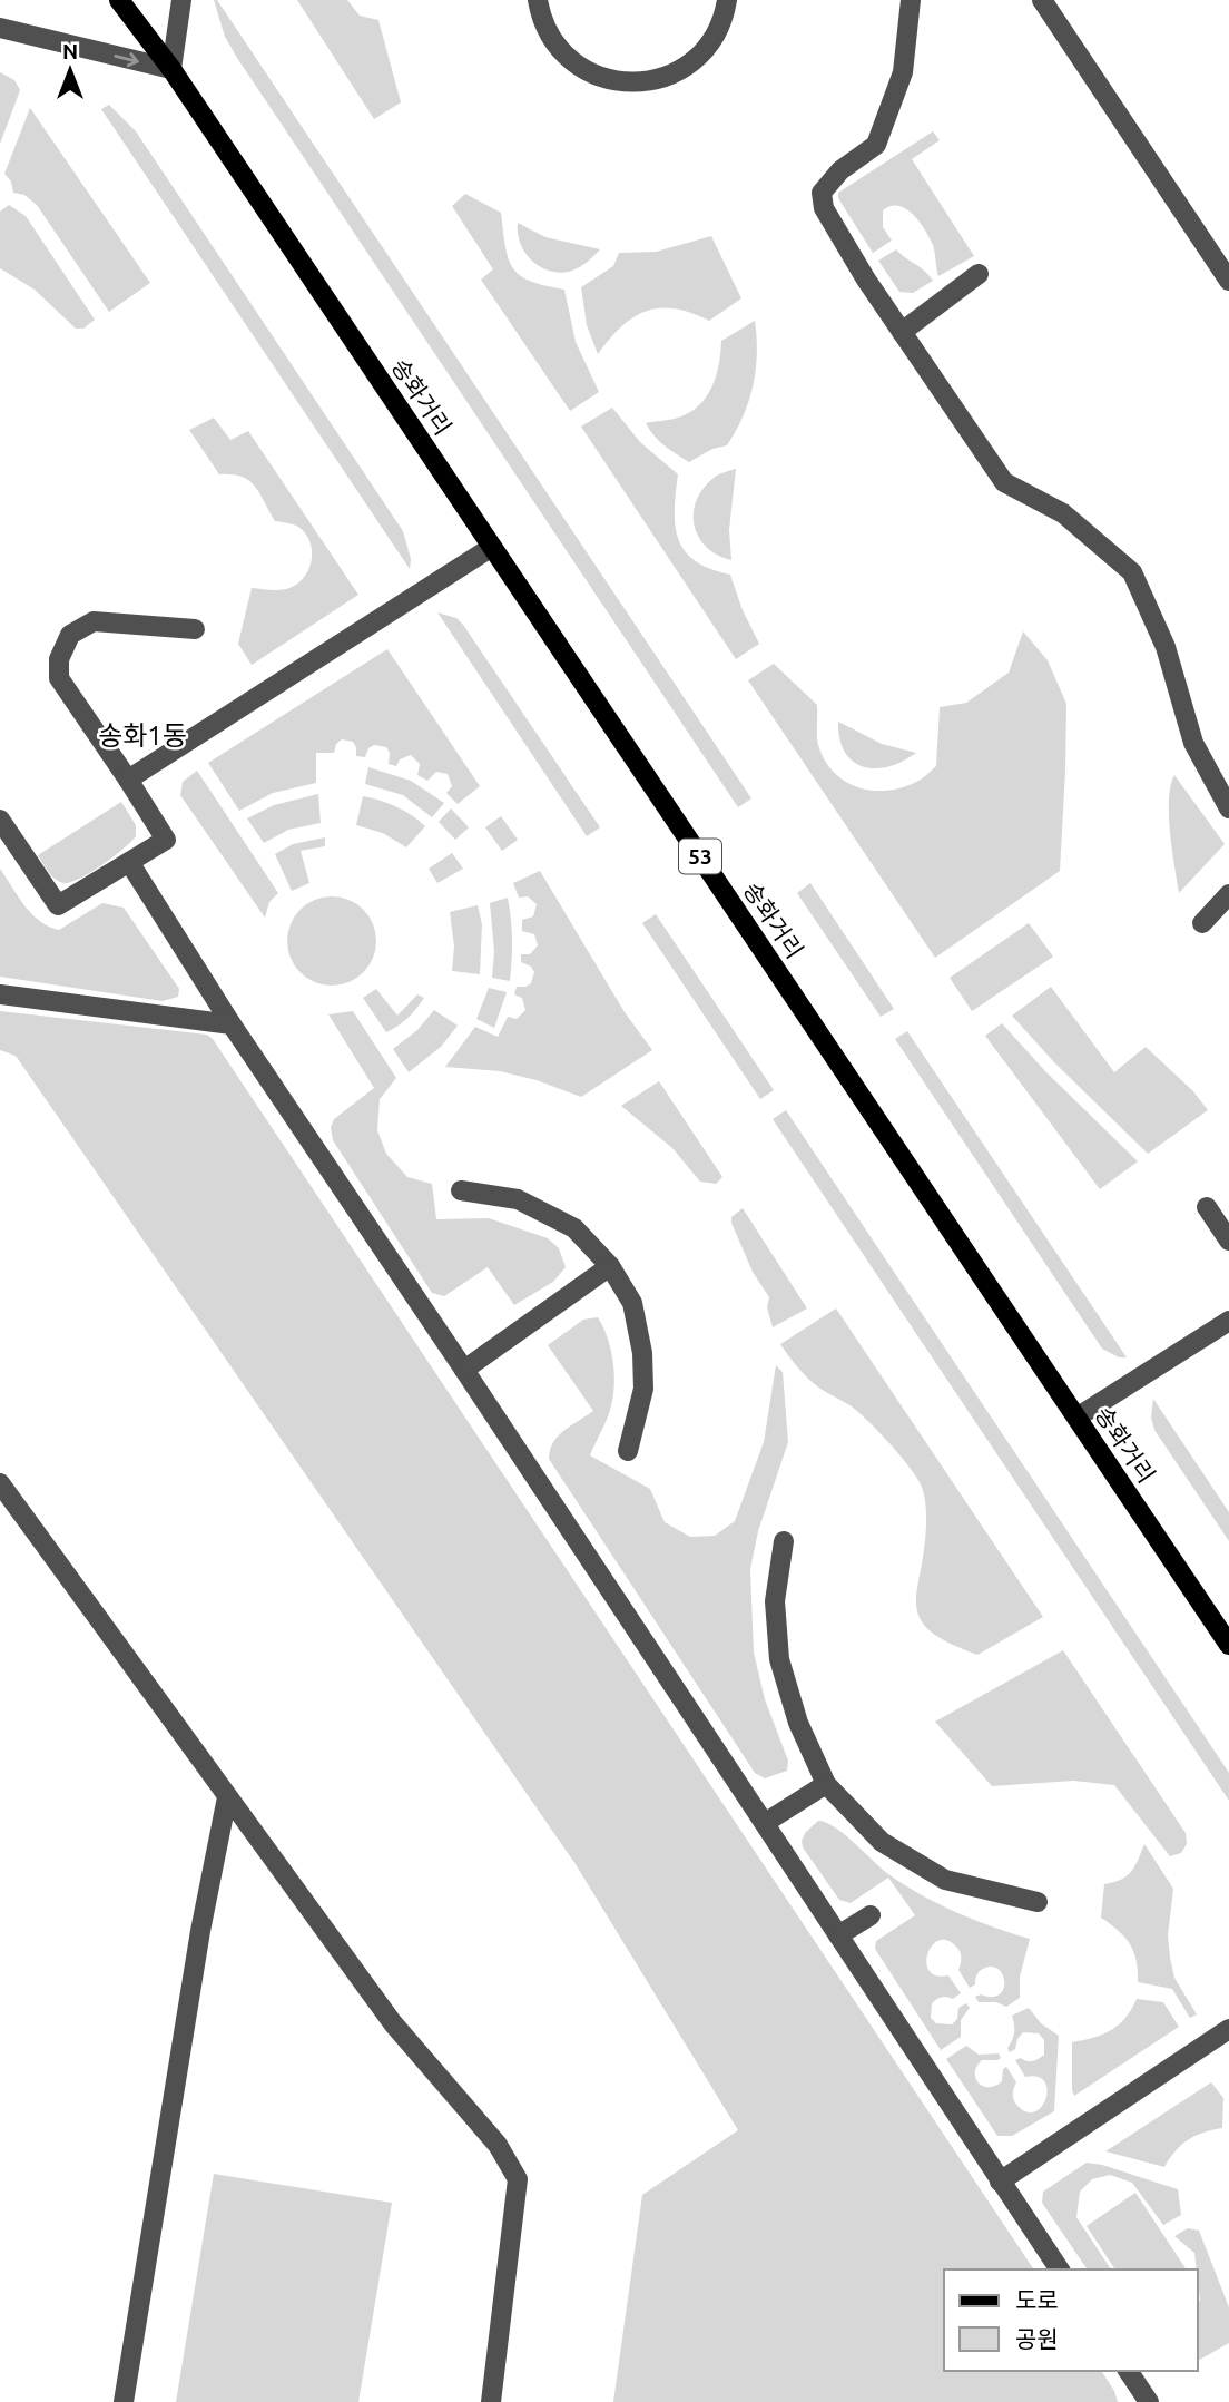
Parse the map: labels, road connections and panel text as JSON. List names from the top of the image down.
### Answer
{
  "streets": {
    "main road": ["송화거리", "53"]
  },
  "districts": ["송화1동"],
  "legend": ["도로", "공원"],
  "north": "top"
}
